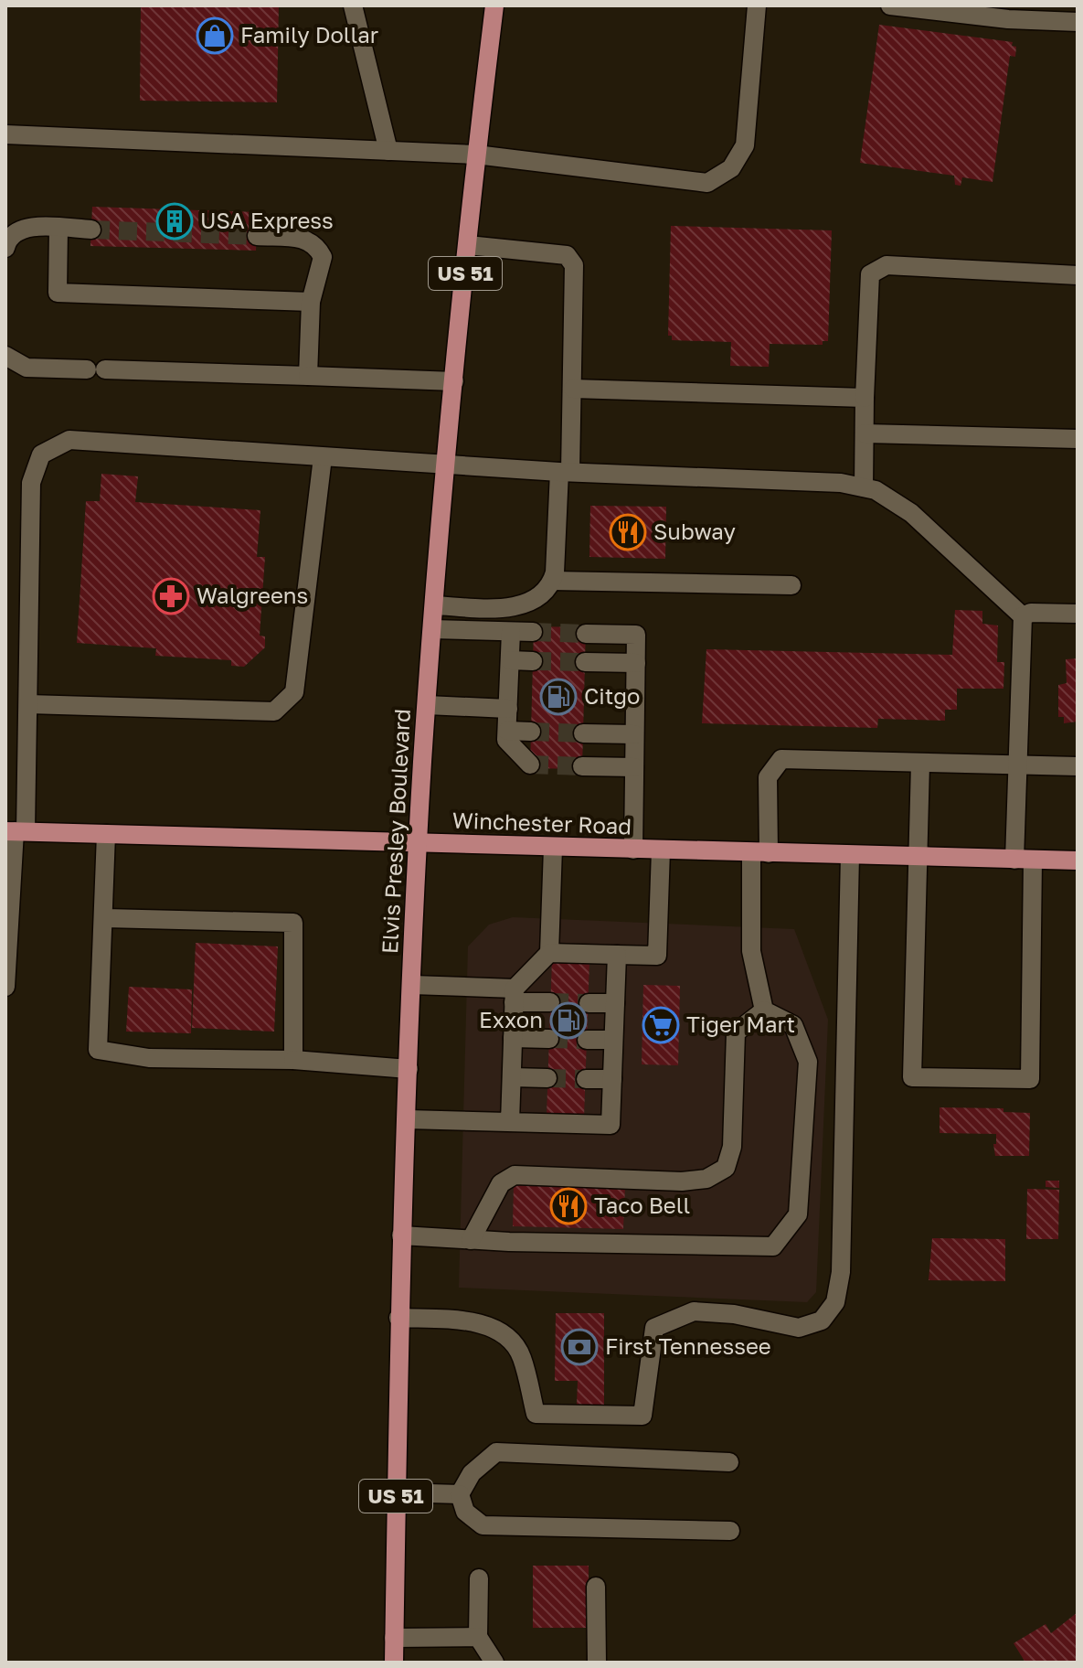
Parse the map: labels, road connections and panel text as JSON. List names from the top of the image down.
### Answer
{
  "streets": {
    "main road": ["US 51", "Winchester Road", "Elvis Presley Boulevard"]
  },
  "crossings": [
    ["Winchester Road", "Elvis Presley Boulevard"]
  ],
  "places": {
    "shop": ["Family Dollar"],
    "building": ["USA Express"],
    "restaurant": ["Subway", "Taco Bell"],
    "pharmacy": ["Walgreens"],
    "fuel station": ["Citgo", "Exxon"],
    "supermarket": ["Tiger Mart"],
    "bank": ["First Tennessee"]
  }
}
